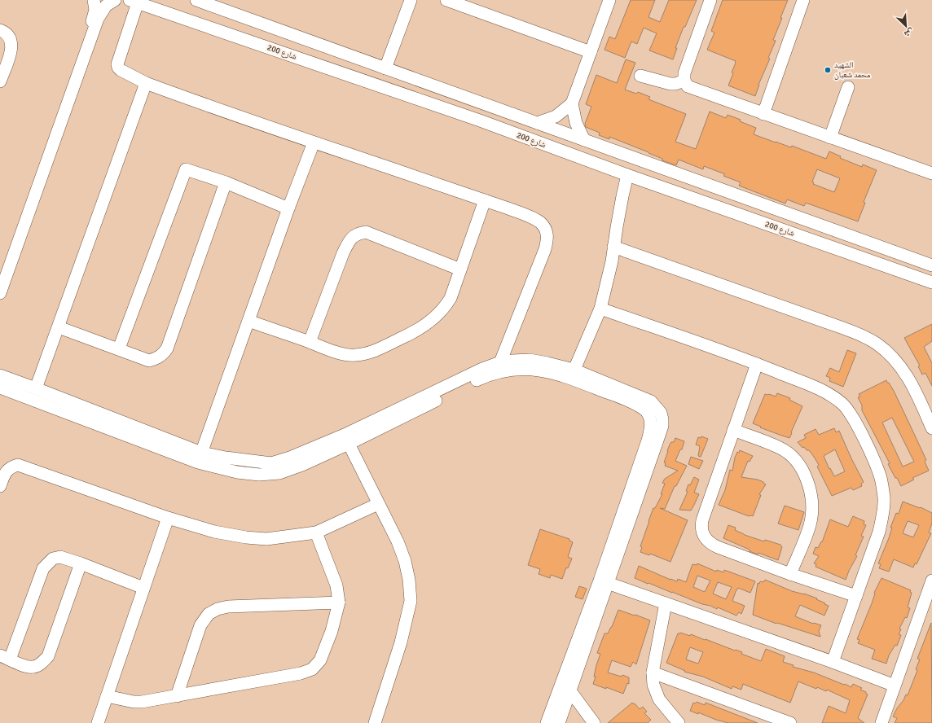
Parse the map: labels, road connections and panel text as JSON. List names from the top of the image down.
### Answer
{
  "streets": {
    "street": ["شارع 200"]
  },
  "places": ["الشهيد محمد شعبان"],
  "north": "bottom right"
}
